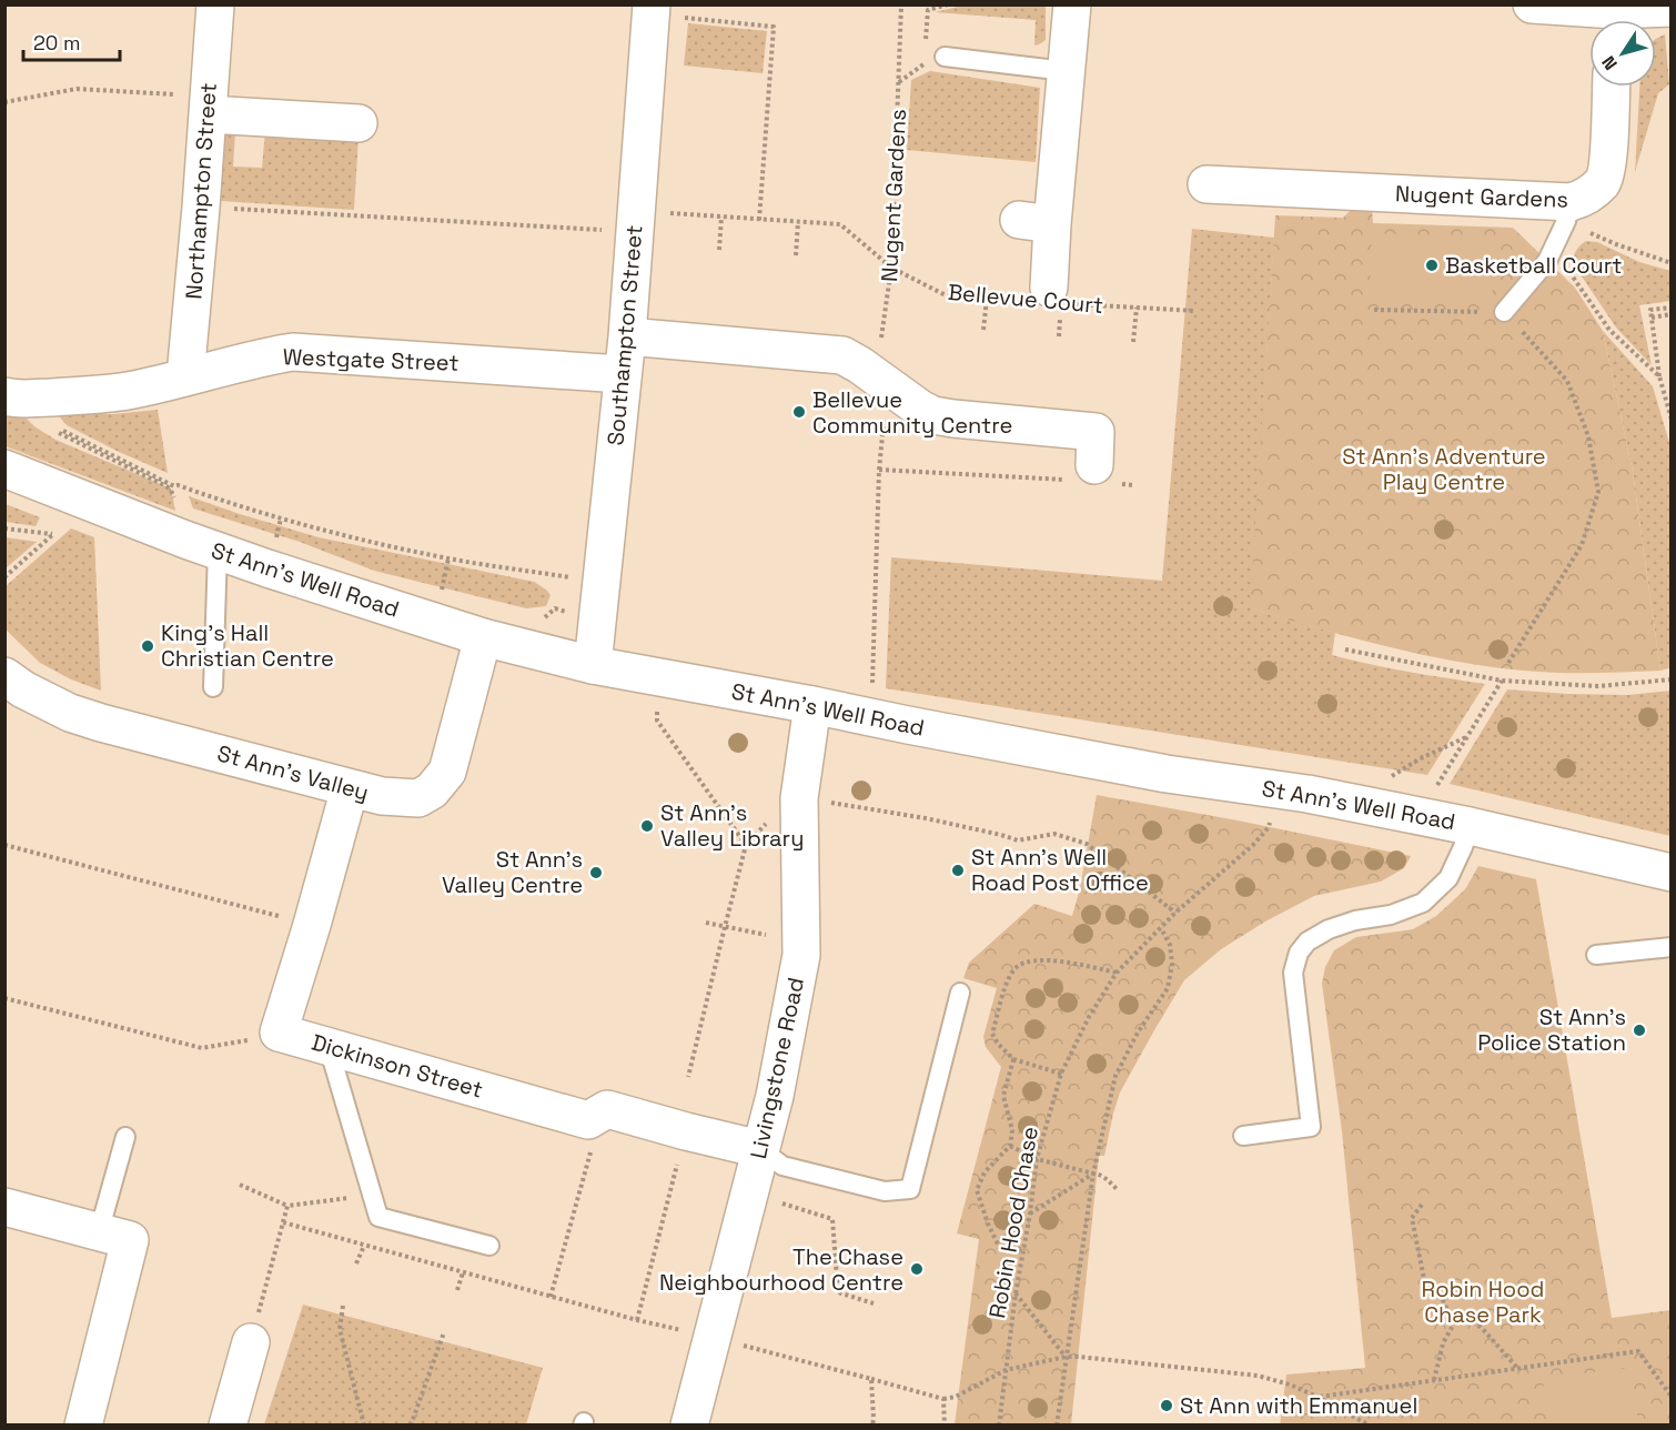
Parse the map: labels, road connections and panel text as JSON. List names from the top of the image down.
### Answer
{
  "streets": {
    "street": [
      "Northampton Street",
      "Nugent Gardens",
      "Southampton Street",
      "Westgate Street",
      "St Ann's Well Road",
      "St Ann's Valley",
      "Dickinson Street",
      "Livingstone Road"
    ],
    "path": ["Bellevue Court", "Robin Hood Chase"]
  },
  "crossings": [
    ["Northampton Street", "Bellevue Court"],
    ["Northampton Street", "Westgate Street"],
    ["Nugent Gardens", "Bellevue Court"],
    ["Bellevue Court", "Southampton Street"],
    ["Southampton Street", "Westgate Street"],
    ["Southampton Street", "St Ann's Well Road"],
    ["St Ann's Well Road", "St Ann's Valley"],
    ["St Ann's Well Road", "Livingstone Road"],
    ["Dickinson Street", "Livingstone Road"]
  ],
  "parks": ["St Ann's Adventure Play Centre", "Robin Hood Chase Park"],
  "places": [
    "Basketball Court",
    "Bellevue Community Centre",
    "King's Hall Christian Centre",
    "St Ann's Valley Library",
    "St Ann's Well Road Post Office",
    "St Ann's Valley Centre",
    "St Ann's Police Station",
    "The Chase Neighbourhood Centre",
    "St Ann with Emmanuel"
  ],
  "scale_bar": "20 m",
  "north": "bottom left"
}
